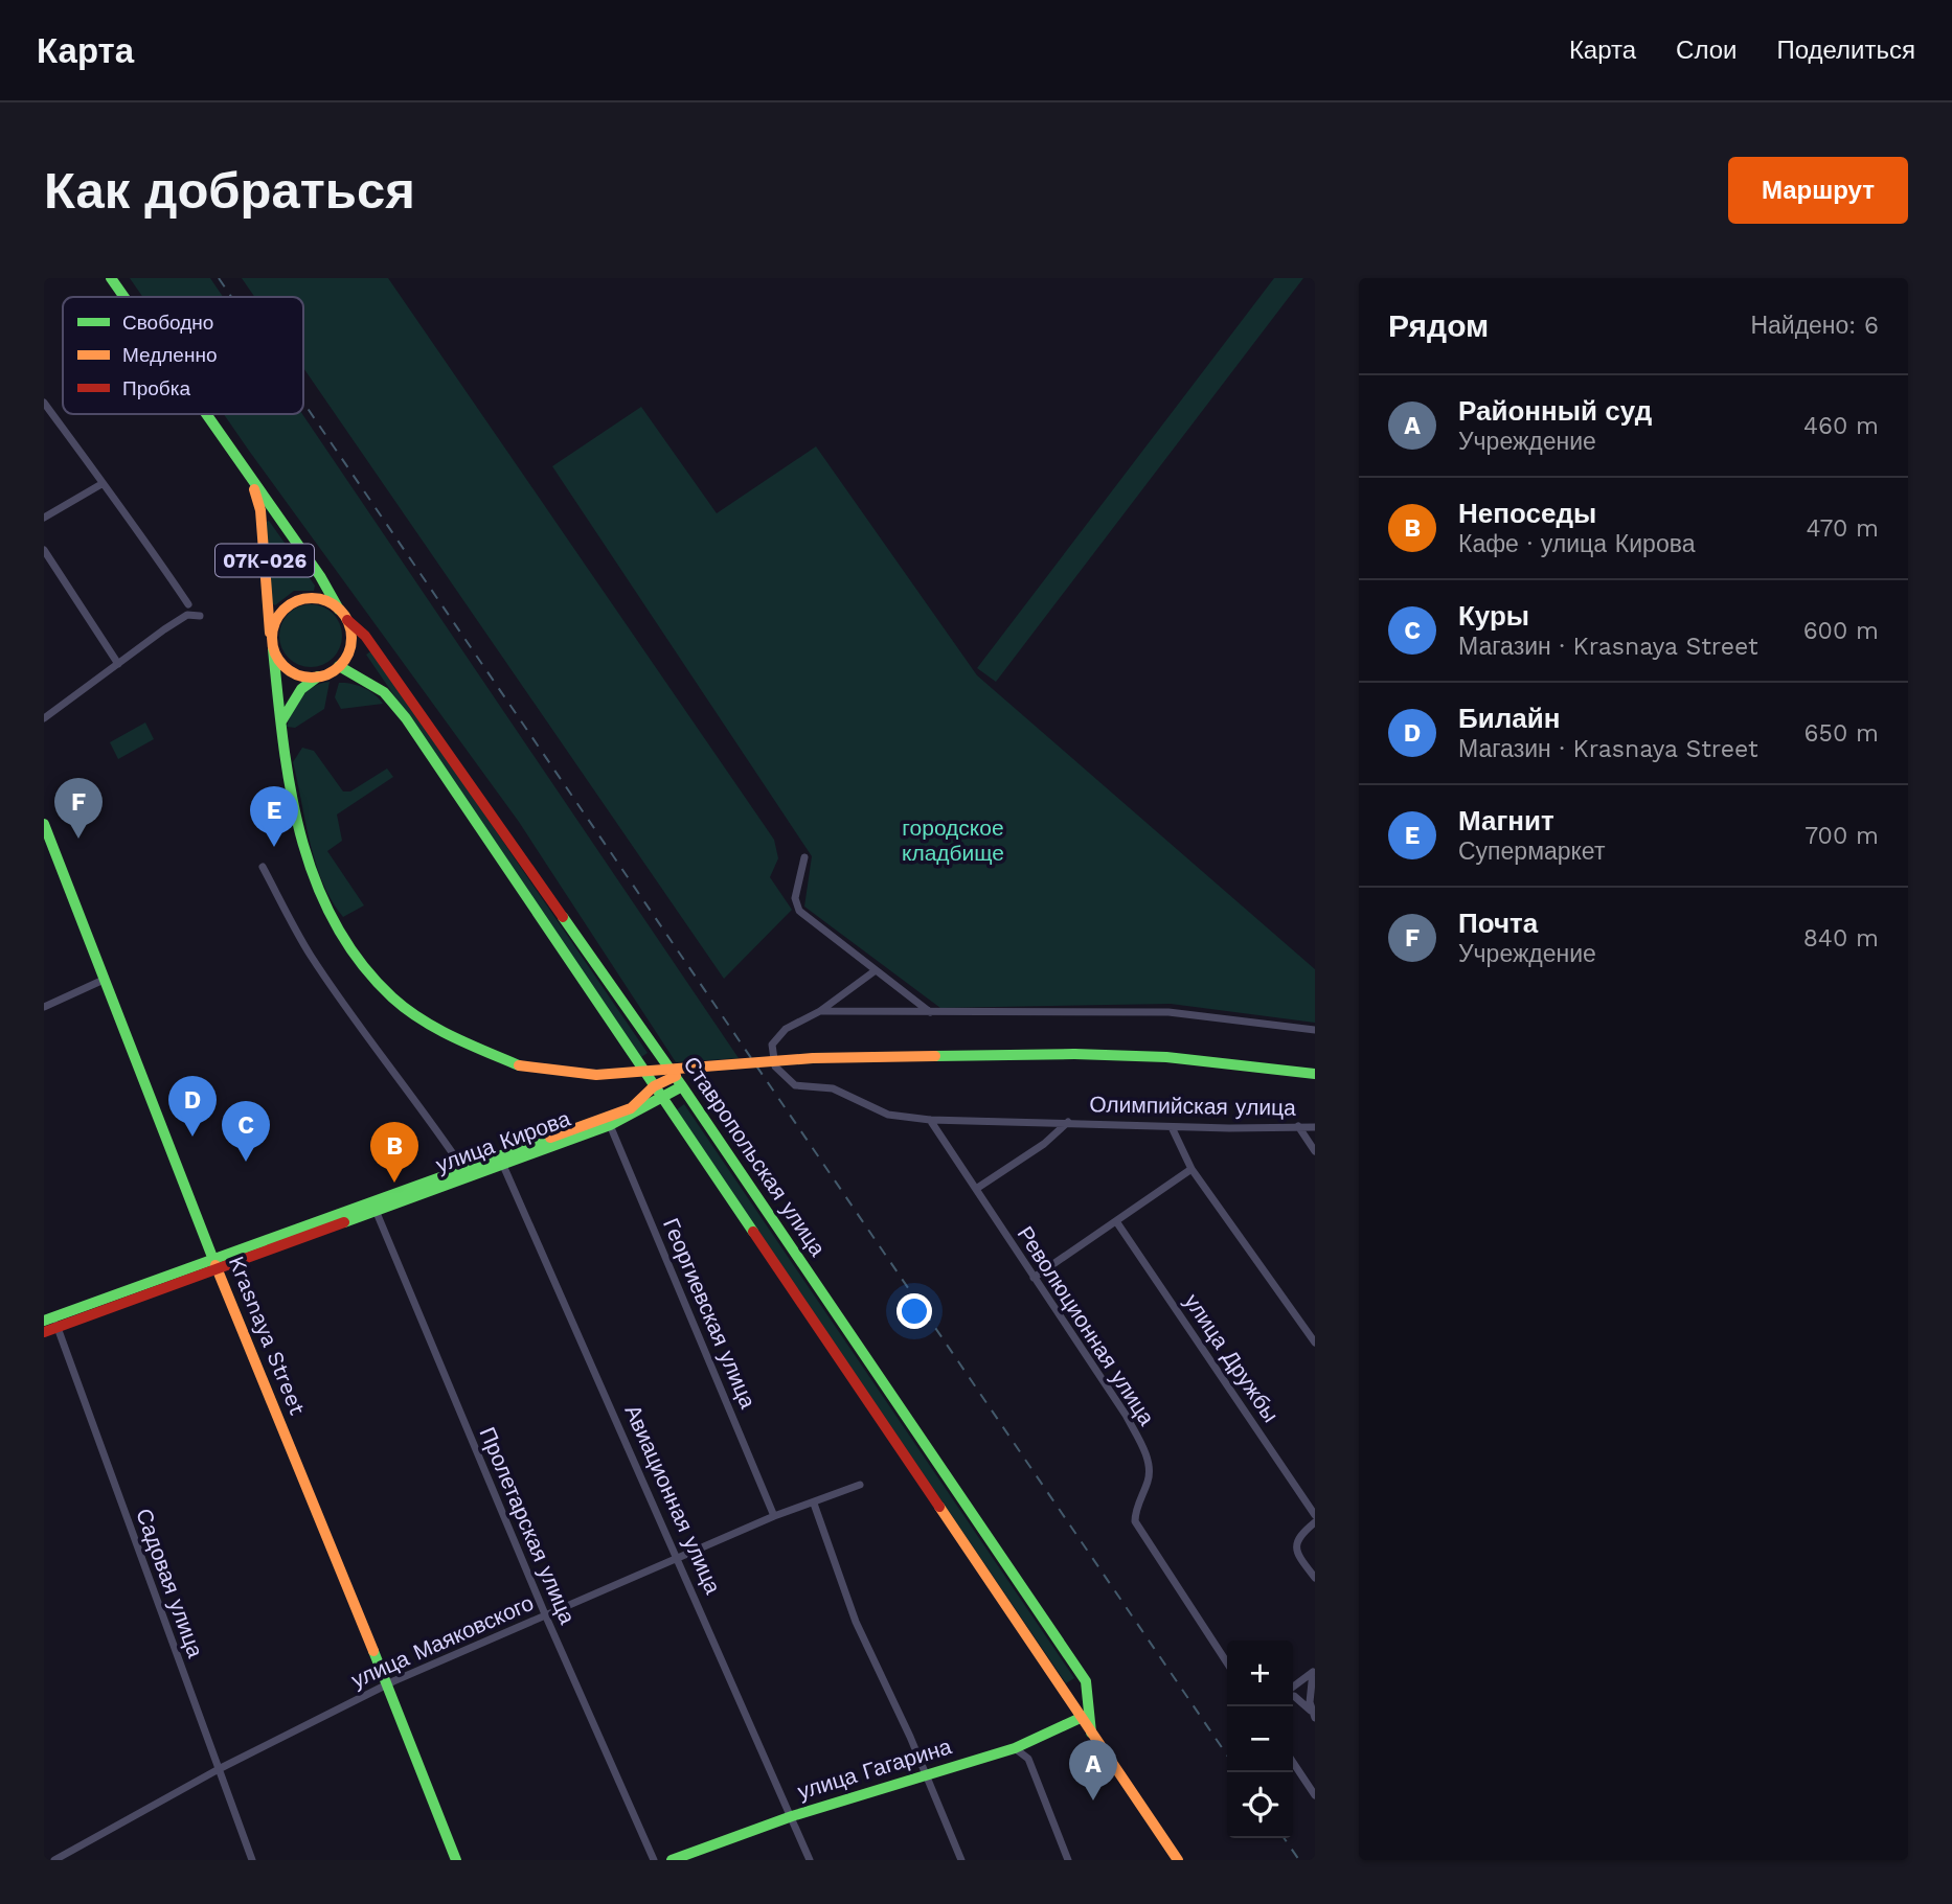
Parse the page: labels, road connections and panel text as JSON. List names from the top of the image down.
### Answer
{
  "streets": {
    "main road": [
      "07К-026",
      "улица Кирова",
      "Ставропольская улица",
      "Krasnaya Street",
      "улица Гагарина"
    ],
    "street": [
      "Олимпийская улица",
      "Георгиевская улица",
      "Революционная улица",
      "улица Дружбы",
      "Авиационная улица",
      "Пролетарская улица",
      "Садовая улица",
      "улица Маяковского"
    ]
  },
  "crossings": [
    ["07К-026", "Ставропольская улица"],
    ["Олимпийская улица", "Революционная улица"],
    ["улица Кирова", "Ставропольская улица"],
    ["улица Кирова", "Георгиевская улица"],
    ["улица Кирова", "Krasnaya Street"],
    ["улица Кирова", "Авиационная улица"],
    ["улица Кирова", "Пролетарская улица"],
    ["улица Кирова", "Садовая улица"],
    ["Ставропольская улица", "улица Гагарина"],
    ["Георгиевская улица", "улица Маяковского"],
    ["Krasnaya Street", "улица Маяковского"],
    ["Авиационная улица", "улица Маяковского"],
    ["Авиационная улица", "улица Гагарина"],
    ["Пролетарская улица", "улица Маяковского"],
    ["Садовая улица", "улица Маяковского"]
  ],
  "parks": ["городское кладбище"],
  "legend": ["Свободно", "Медленно", "Пробка"],
  "page": {
    "header": "Карта",
    "nav": ["Карта", "Слои", "Поделиться"],
    "buttons": "Маршрут",
    "title": "Как добраться",
    "heading": ["Рядом", "Найдено: 6"],
    "list": [
      {
        "mark": "A",
        "name": "Районный суд",
        "note": "Учреждение",
        "value": "460 m"
      },
      {
        "mark": "B",
        "name": "Непоседы",
        "note": "Кафе · улица Кирова",
        "value": "470 m"
      },
      {
        "mark": "C",
        "name": "Куры",
        "note": "Магазин · Krasnaya Street",
        "value": "600 m"
      },
      {
        "mark": "D",
        "name": "Билайн",
        "note": "Магазин · Krasnaya Street",
        "value": "650 m"
      },
      {
        "mark": "E",
        "name": "Магнит",
        "note": "Супермаркет",
        "value": "700 m"
      },
      {
        "mark": "F",
        "name": "Почта",
        "note": "Учреждение",
        "value": "840 m"
      }
    ],
    "pins": [
      "F",
      "E",
      "D",
      "C",
      "B",
      "A"
    ],
    "map_buttons": ["+", "−"]
  }
}
